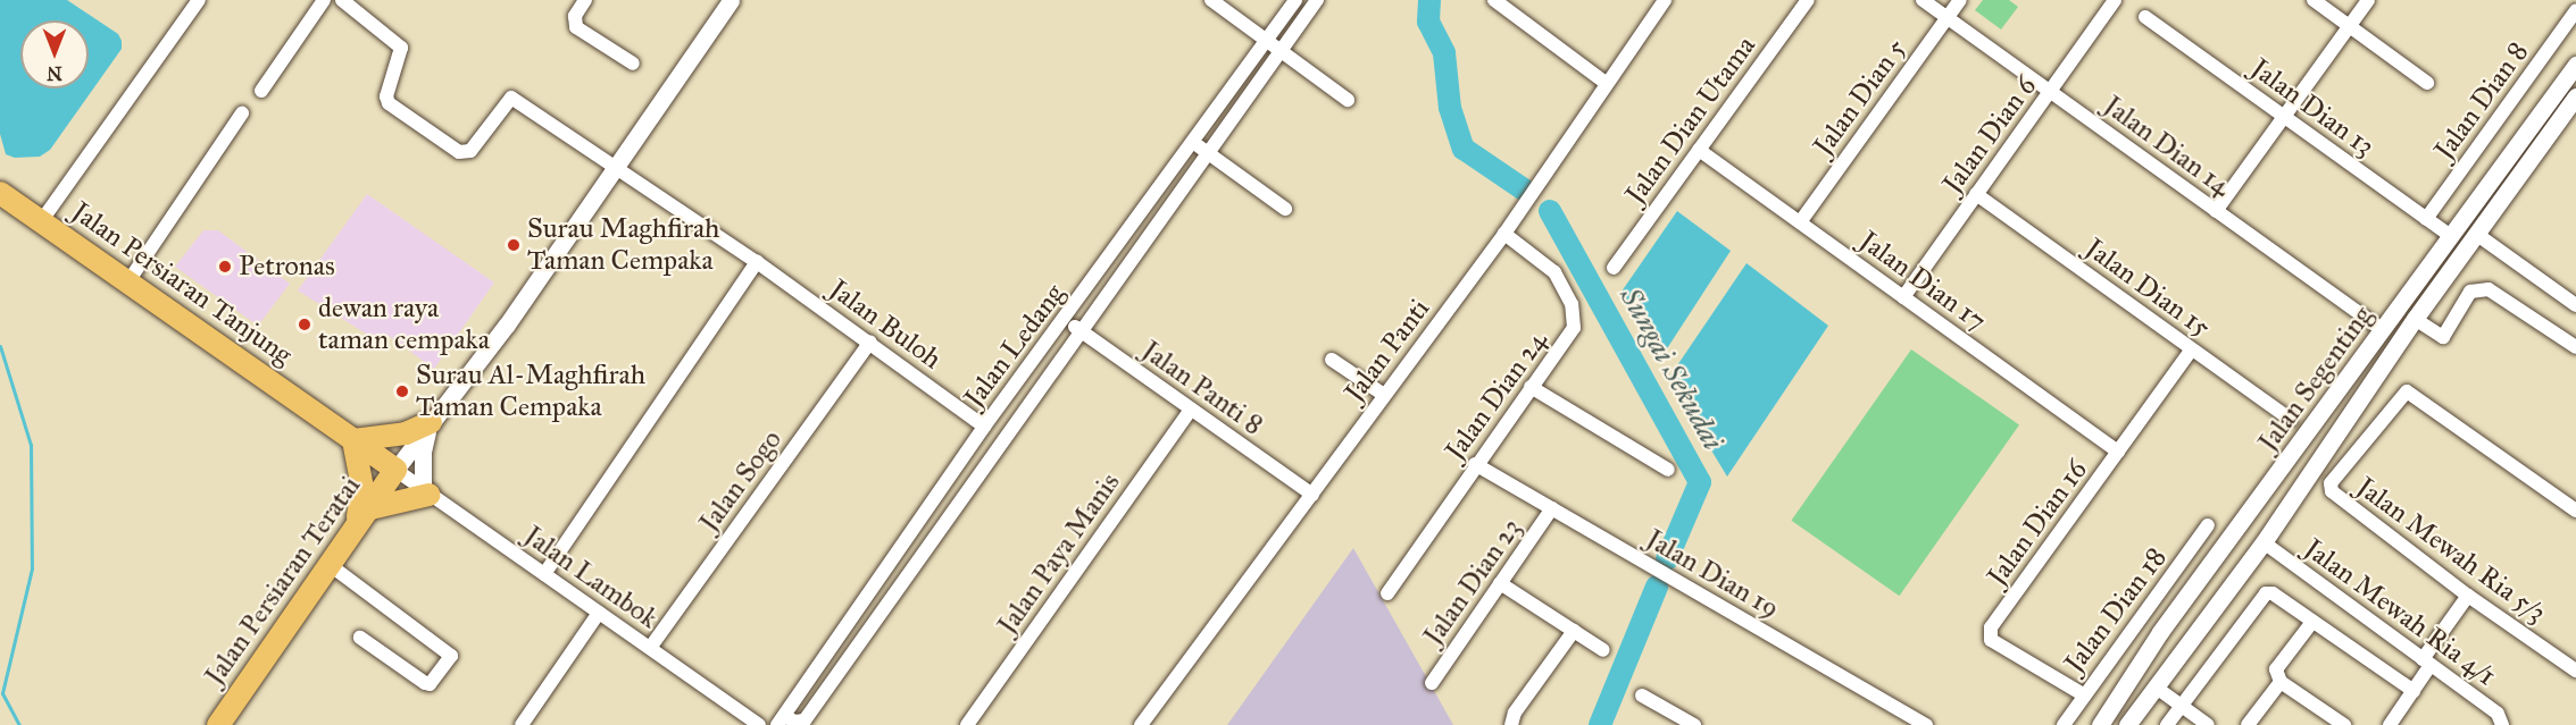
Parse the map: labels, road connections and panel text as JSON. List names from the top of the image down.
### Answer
{
  "streets": {
    "main road": ["Jalan Persiaran Tanjung", "Jalan Persiaran Teratai"],
    "street": [
      "Jalan Dian 5",
      "Jalan Dian 8",
      "Jalan Dian 13",
      "Jalan Dian Utama",
      "Jalan Dian 6",
      "Jalan Dian 14",
      "Jalan Dian 17",
      "Jalan Dian 15",
      "Jalan Buloh",
      "Jalan Ledang",
      "Jalan Panti",
      "Jalan Segenting",
      "Jalan Panti 8",
      "Jalan Dian 24",
      "Jalan Sogo",
      "Jalan Dian 16",
      "Jalan Mewah Ria 5/3",
      "Jalan Paya Manis",
      "Jalan Dian 19",
      "Jalan Lambok",
      "Jalan Dian 23",
      "Jalan Dian 18",
      "Jalan Mewah Ria 4/1"
    ]
  },
  "crossings": [
    ["Jalan Dian 5", "Jalan Dian 14"],
    ["Jalan Dian 5", "Jalan Dian 17"],
    ["Jalan Dian 8", "Jalan Dian 13"],
    ["Jalan Dian 13", "Jalan Segenting"],
    ["Jalan Dian Utama", "Jalan Dian 17"],
    ["Jalan Dian 6", "Jalan Dian 14"],
    ["Jalan Dian 6", "Jalan Dian 17"],
    ["Jalan Dian 6", "Jalan Dian 15"],
    ["Jalan Dian 14", "Jalan Segenting"],
    ["Jalan Dian 17", "Jalan Dian 16"],
    ["Jalan Persiaran Tanjung", "Jalan Lambok"],
    ["Jalan Persiaran Tanjung", "Jalan Persiaran Teratai"],
    ["Jalan Dian 15", "Jalan Dian 16"],
    ["Jalan Buloh", "Jalan Ledang"],
    ["Jalan Buloh", "Jalan Sogo"],
    ["Jalan Ledang", "Jalan Panti 8"],
    ["Jalan Panti", "Jalan Panti 8"],
    ["Jalan Panti", "Jalan Dian 24"],
    ["Jalan Segenting", "Jalan Mewah Ria 4/1"],
    ["Jalan Panti 8", "Jalan Paya Manis"],
    ["Jalan Dian 24", "Jalan Dian 19"],
    ["Jalan Sogo", "Jalan Lambok"],
    ["Jalan Dian 16", "Jalan Dian 18"],
    ["Jalan Dian 19", "Jalan Dian 23"],
    ["Jalan Lambok", "Jalan Persiaran Teratai"]
  ],
  "water": ["Sungai Sekudai"],
  "places": [
    "Surau Maghfirah Taman Cempaka",
    "Petronas",
    "dewan raya taman cempaka",
    "Surau Al-Maghfirah Taman Cempaka"
  ],
  "north": "bottom"
}
